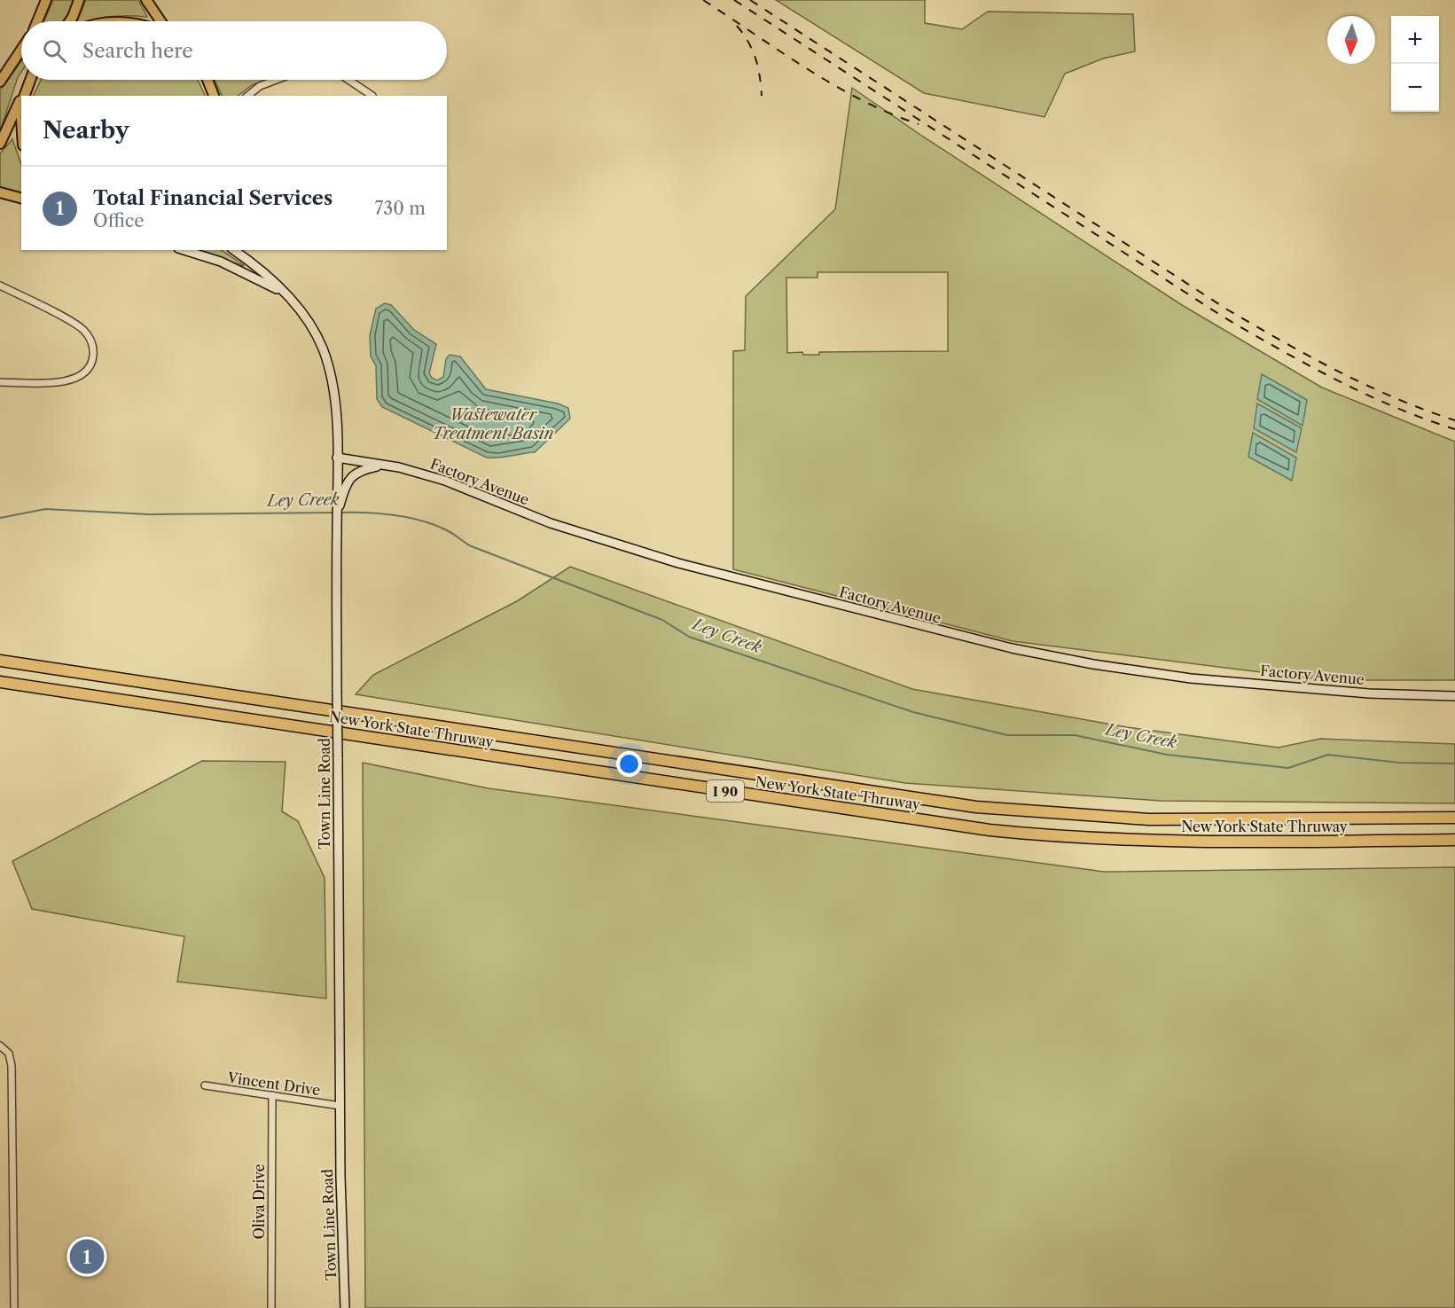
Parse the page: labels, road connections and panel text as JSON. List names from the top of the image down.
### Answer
{
  "streets": {
    "highway": ["New York State Thruway", "I 90"],
    "street": [
      "Factory Avenue",
      "Town Line Road",
      "Vincent Drive",
      "Oliva Drive"
    ]
  },
  "crossings": [
    ["Town Line Road", "Vincent Drive"],
    ["Vincent Drive", "Oliva Drive"]
  ],
  "water": ["Wastewater Treatment Basin", "Ley Creek"],
  "north": "bottom",
  "page": {
    "map_buttons": ["+", "−"],
    "search": "Search here",
    "heading": "Nearby",
    "list": [
      {
        "mark": "1",
        "name": "Total Financial Services",
        "note": "Office",
        "value": "730 m"
      }
    ],
    "pins": "1"
  }
}
